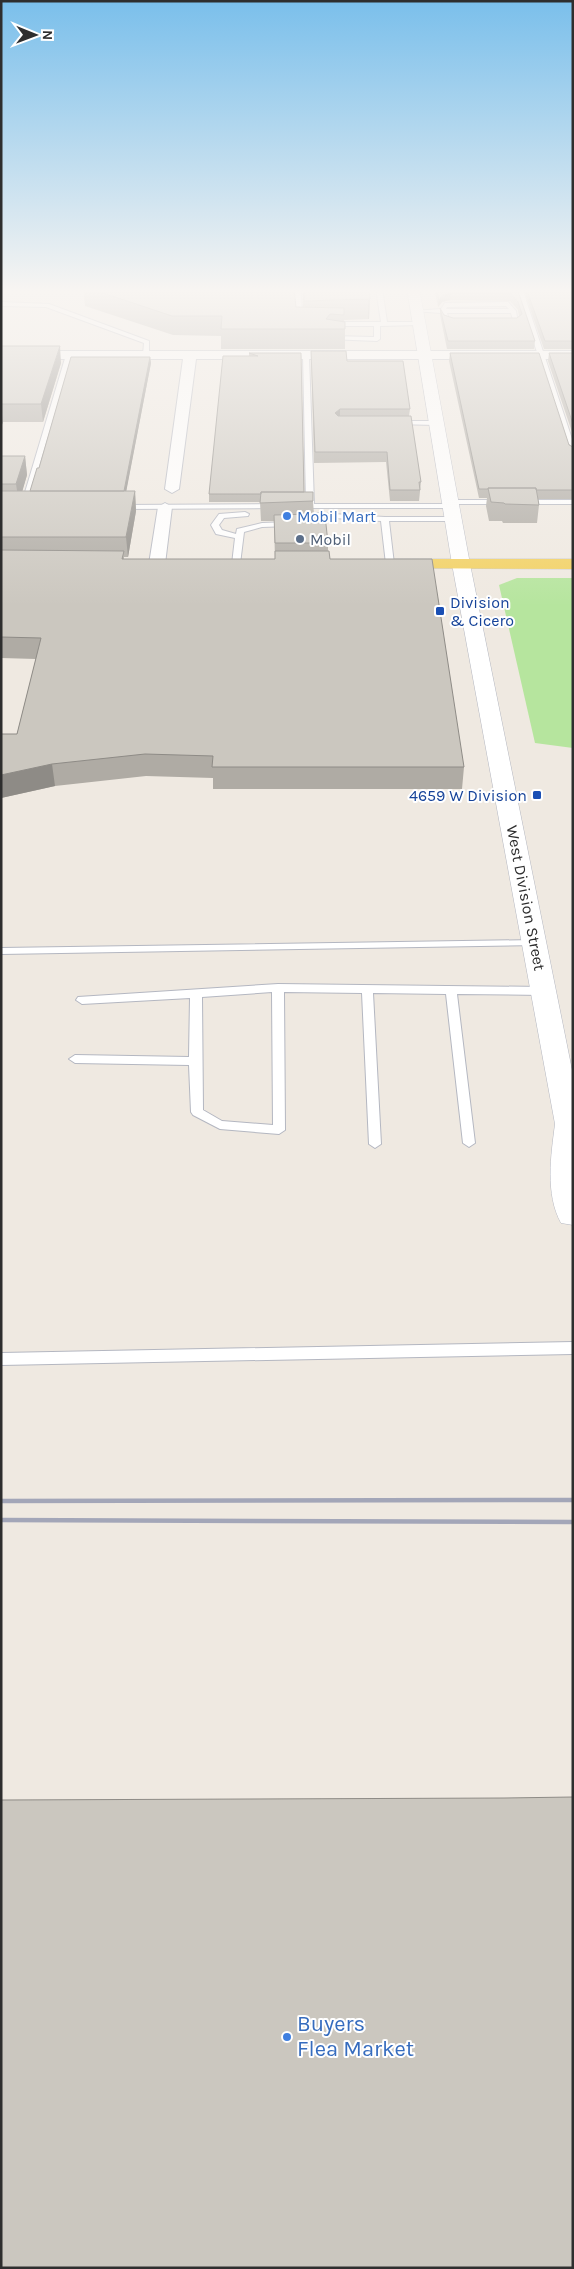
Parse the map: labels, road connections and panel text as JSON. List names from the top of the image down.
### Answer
{
  "streets": {
    "main road": ["West Division Street"]
  },
  "places": {
    "other": ["Mobil Mart", "Mobil", "Buyers Flea Market"],
    "transit": ["Division & Cicero", "4659 W Division"]
  },
  "north": "right"
}
